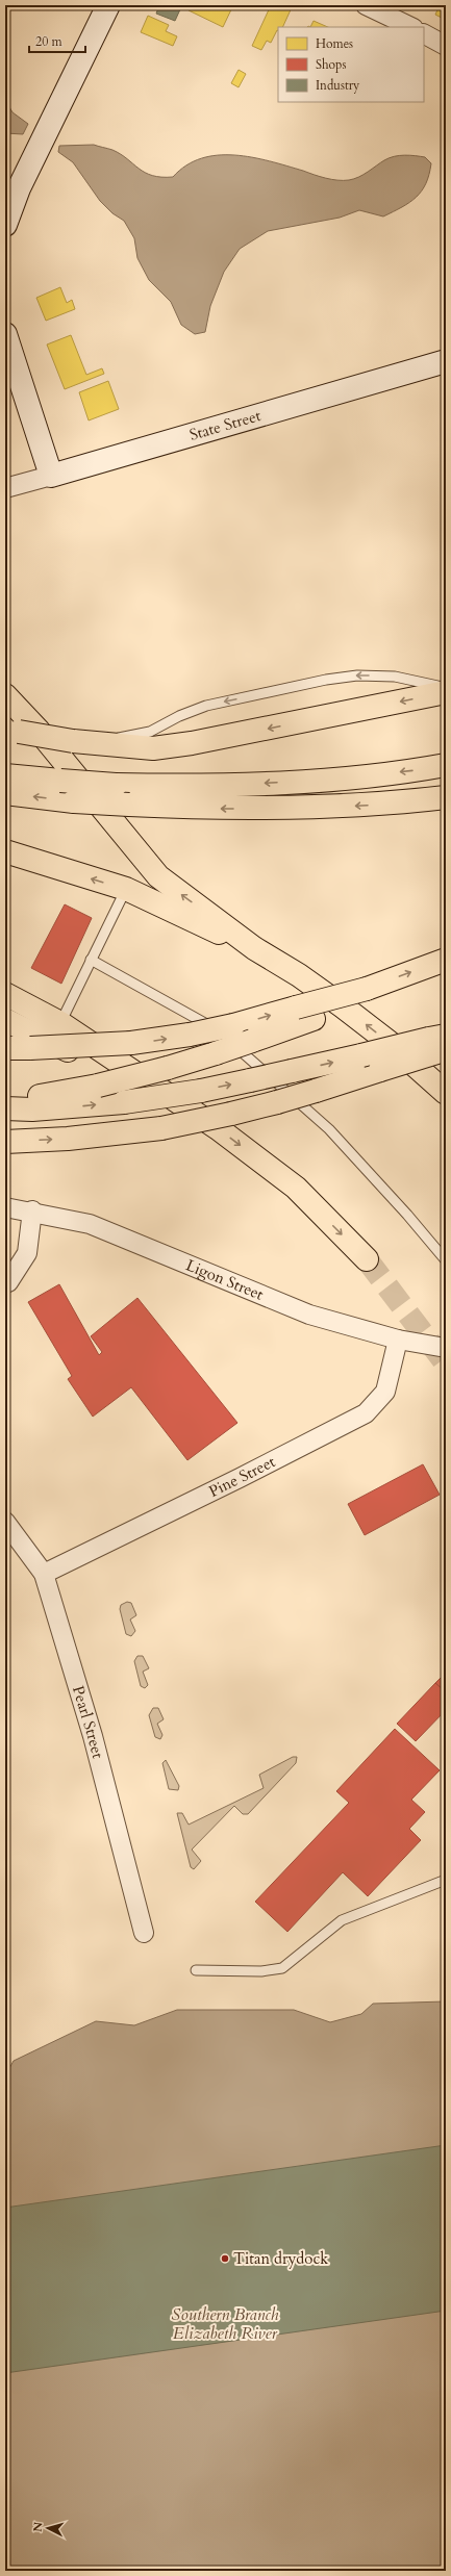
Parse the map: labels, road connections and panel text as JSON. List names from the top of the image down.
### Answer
{
  "streets": {
    "street": [
      "State Street",
      "Ligon Street",
      "Pine Street",
      "Pearl Street"
    ]
  },
  "crossings": [
    ["Ligon Street", "Pine Street"],
    ["Pine Street", "Pearl Street"]
  ],
  "water": ["Southern Branch Elizabeth River"],
  "places": ["Titan drydock"],
  "legend": ["Homes", "Shops", "Industry"],
  "scale_bar": "20 m",
  "north": "left"
}
